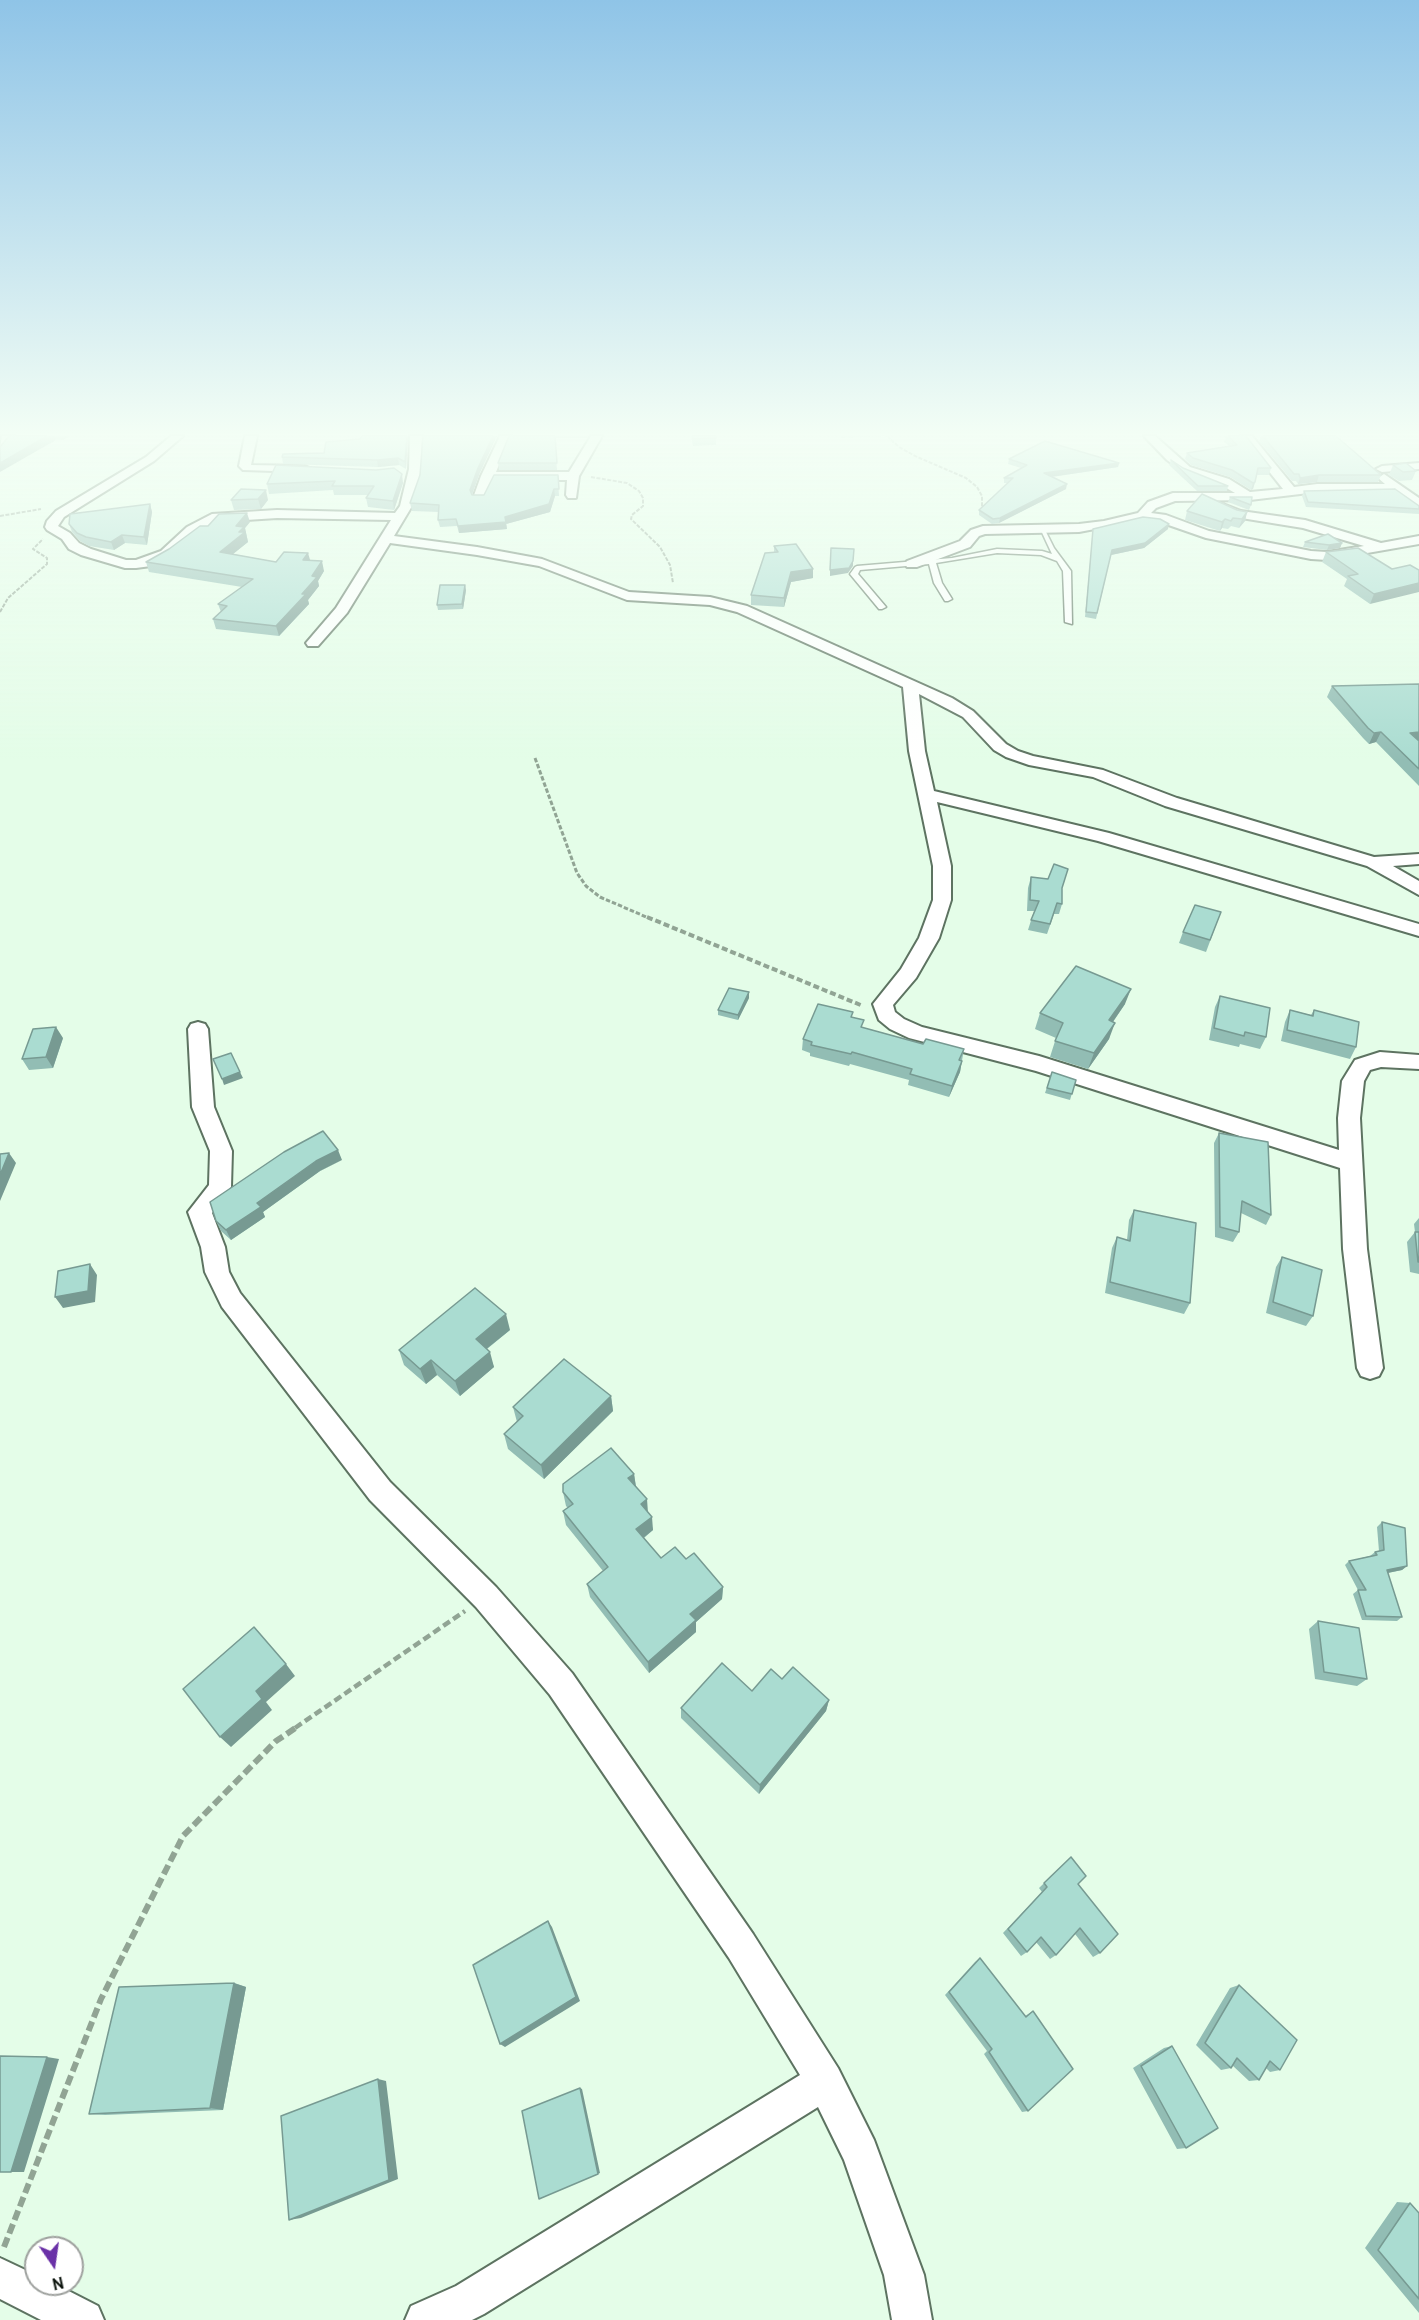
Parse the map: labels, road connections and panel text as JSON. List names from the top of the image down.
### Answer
{
  "north": "bottom"
}
